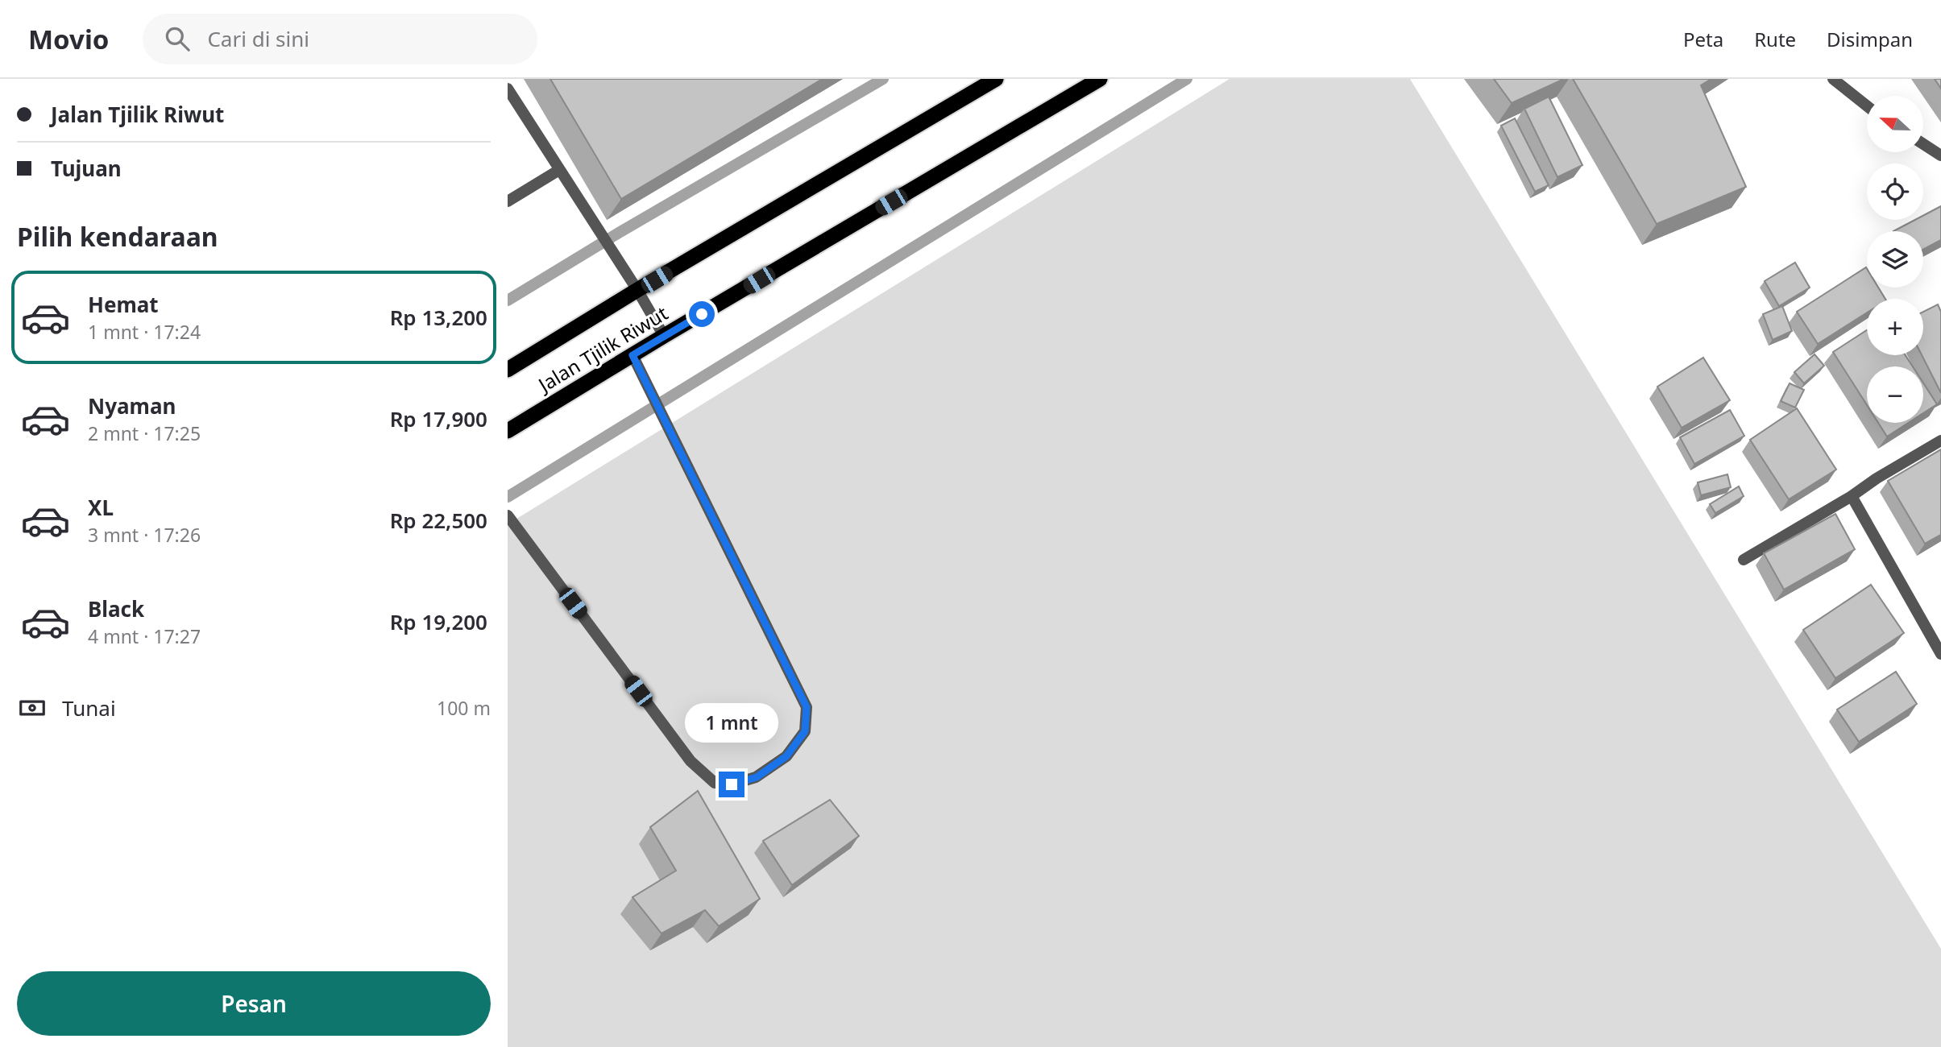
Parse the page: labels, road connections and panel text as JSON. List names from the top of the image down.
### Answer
{
  "streets": {
    "highway": ["Jalan Tjilik Riwut"]
  },
  "north": "left",
  "page": {
    "header": "Movio",
    "search": "Cari di sini",
    "nav": ["Peta", "Rute", "Disimpan"],
    "banner": ["Jalan Tjilik Riwut", "Tujuan"],
    "map_buttons": ["+", "−"],
    "heading": "Pilih kendaraan",
    "list": [
      {
        "name": "Hemat",
        "note": "1 mnt · 17:24",
        "value": "Rp 13,200"
      },
      {
        "name": "Nyaman",
        "note": "2 mnt · 17:25",
        "value": "Rp 17,900"
      },
      {
        "name": "XL",
        "note": "3 mnt · 17:26",
        "value": "Rp 22,500"
      },
      {
        "name": "Black",
        "note": "4 mnt · 17:27",
        "value": "Rp 19,200"
      }
    ],
    "pay": ["Tunai", "100 m"],
    "bubble": "1 mnt",
    "buttons": "Pesan"
  }
}
